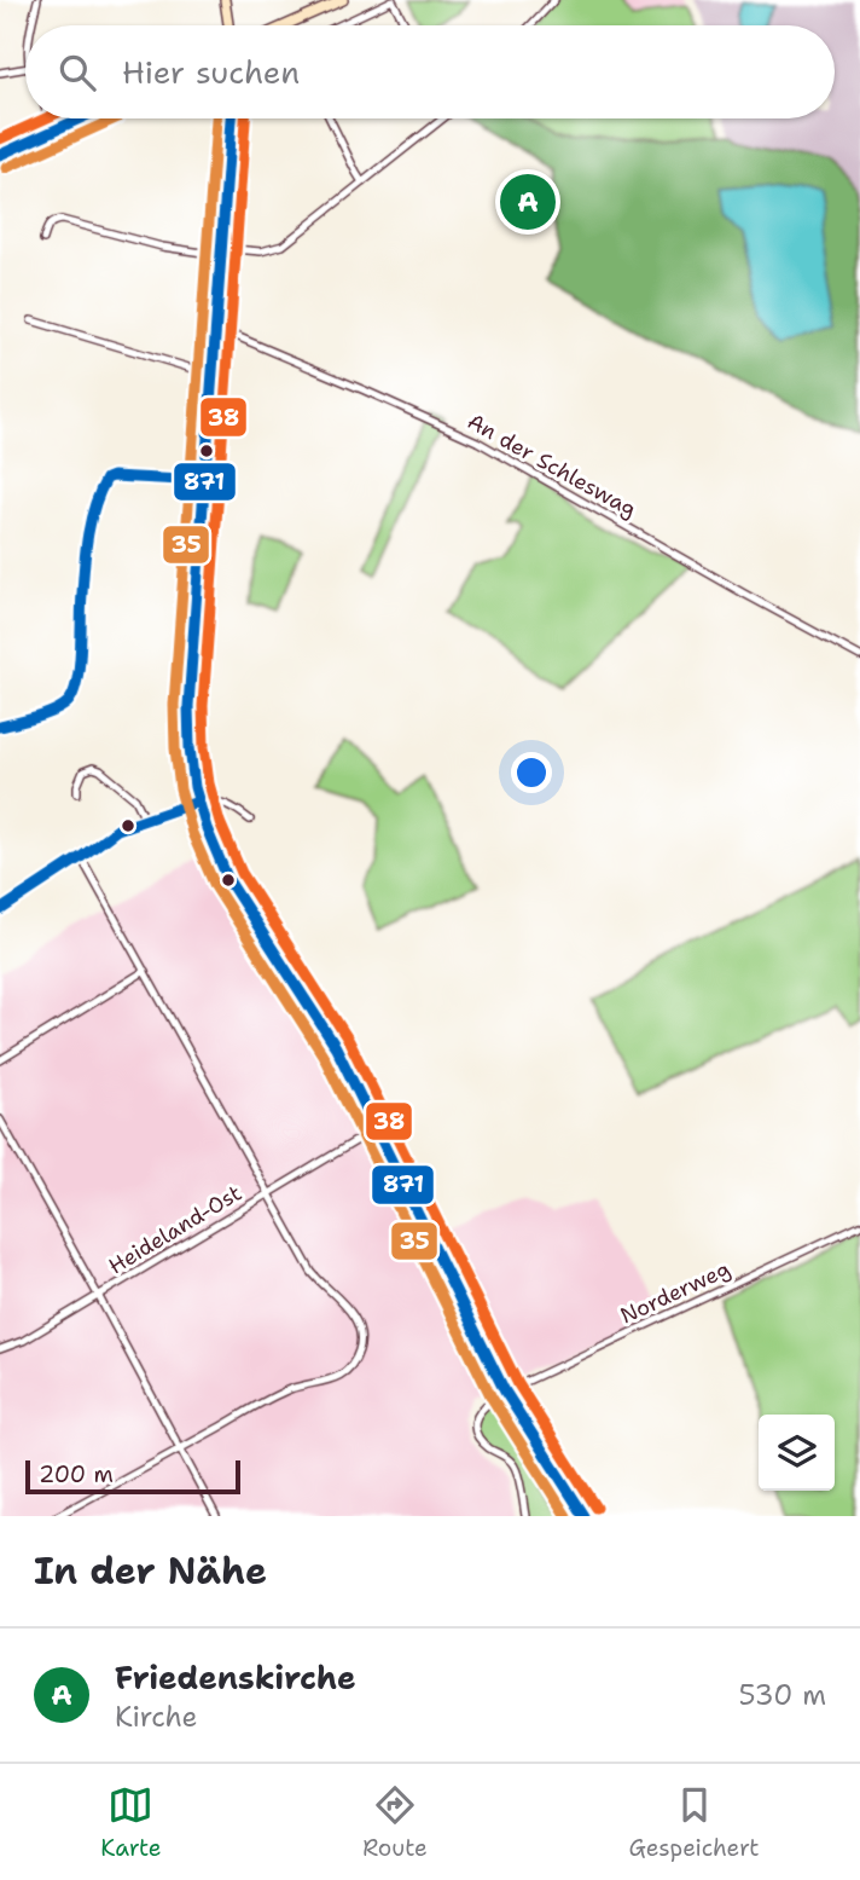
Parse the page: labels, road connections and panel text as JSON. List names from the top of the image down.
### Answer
{
  "streets": {
    "street": ["An der Schleswag", "Heideland-Ost", "Norderweg"]
  },
  "lines": ["transit line 871", "transit line 35", "transit line 38"],
  "scale_bar": "200 m",
  "page": {
    "search": "Hier suchen",
    "pins": "A",
    "scale": "200 m",
    "heading": "In der Nähe",
    "list": [
      {
        "mark": "A",
        "name": "Friedenskirche",
        "note": "Kirche",
        "value": "530 m"
      }
    ],
    "nav": ["Karte", "Route", "Gespeichert"]
  }
}
